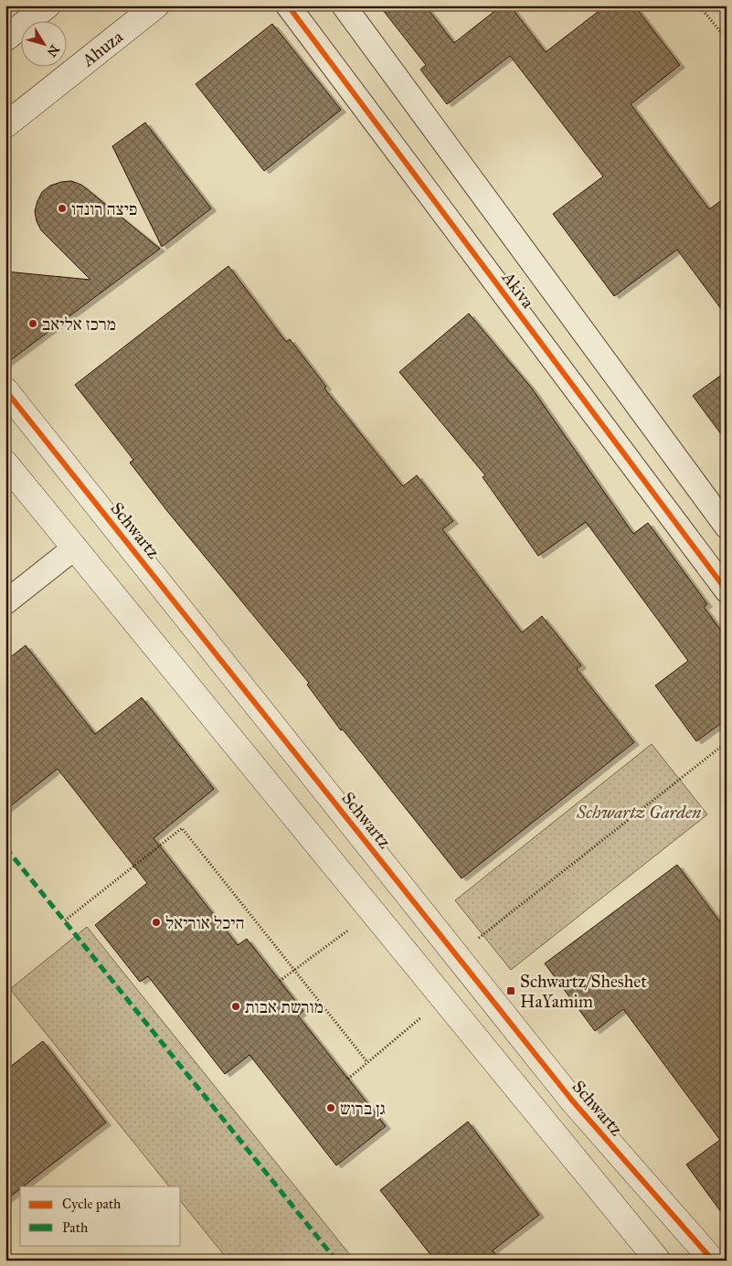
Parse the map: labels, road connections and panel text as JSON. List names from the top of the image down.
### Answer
{
  "streets": {
    "street": ["Ahuza", "Akiva", "Schwartz"]
  },
  "parks": ["Schwartz Garden"],
  "places": {
    "other": [
      "פיצה רונדו",
      "מרכז אליאב",
      "היכל אוריאל",
      "מורשת אבות",
      "גן ברוש"
    ],
    "transit": ["Schwartz/Sheshet HaYamim"]
  },
  "legend": ["Cycle path", "Path"],
  "north": "bottom right"
}
